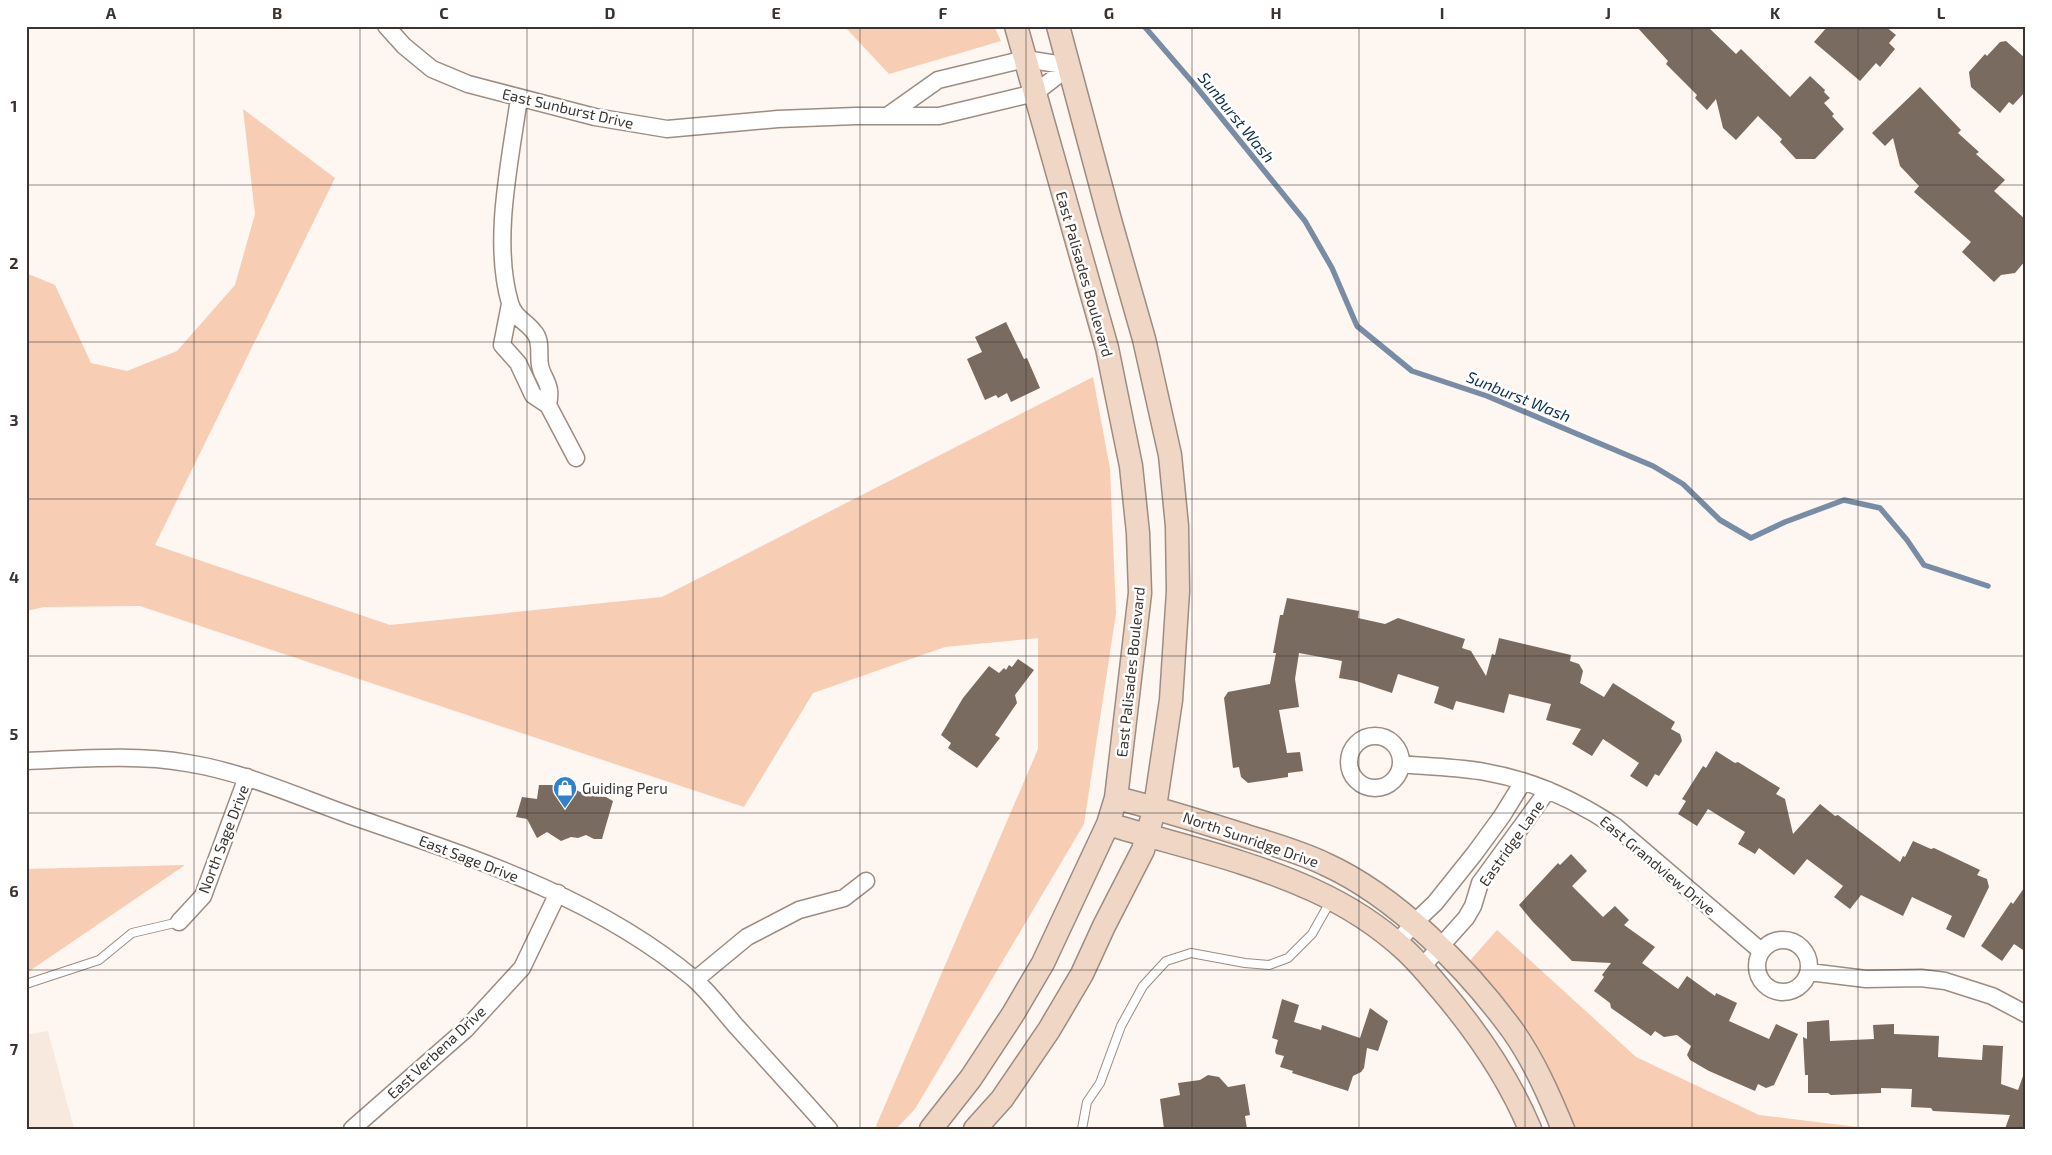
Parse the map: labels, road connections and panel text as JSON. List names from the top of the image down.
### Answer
{
  "streets": {
    "street": [
      "East Sunburst Drive",
      "East Palisades Boulevard",
      "North Sage Drive",
      "North Sunridge Drive",
      "Eastridge Lane",
      "East Sage Drive",
      "East Grandview Drive",
      "East Verbena Drive"
    ]
  },
  "crossings": [
    ["East Sunburst Drive", "East Palisades Boulevard"],
    ["East Palisades Boulevard", "North Sunridge Drive"],
    ["North Sage Drive", "East Sage Drive"],
    ["North Sunridge Drive", "Eastridge Lane"],
    ["Eastridge Lane", "East Grandview Drive"],
    ["East Sage Drive", "East Verbena Drive"]
  ],
  "water": ["Sunburst Wash"],
  "places": {
    "shop": ["Guiding Peru"]
  },
  "grid": {
    "columns": [
      "A",
      "B",
      "C",
      "D",
      "E",
      "F",
      "G",
      "H",
      "I",
      "J",
      "K",
      "L"
    ],
    "rows": [
      "1",
      "2",
      "3",
      "4",
      "5",
      "6",
      "7"
    ]
  }
}
